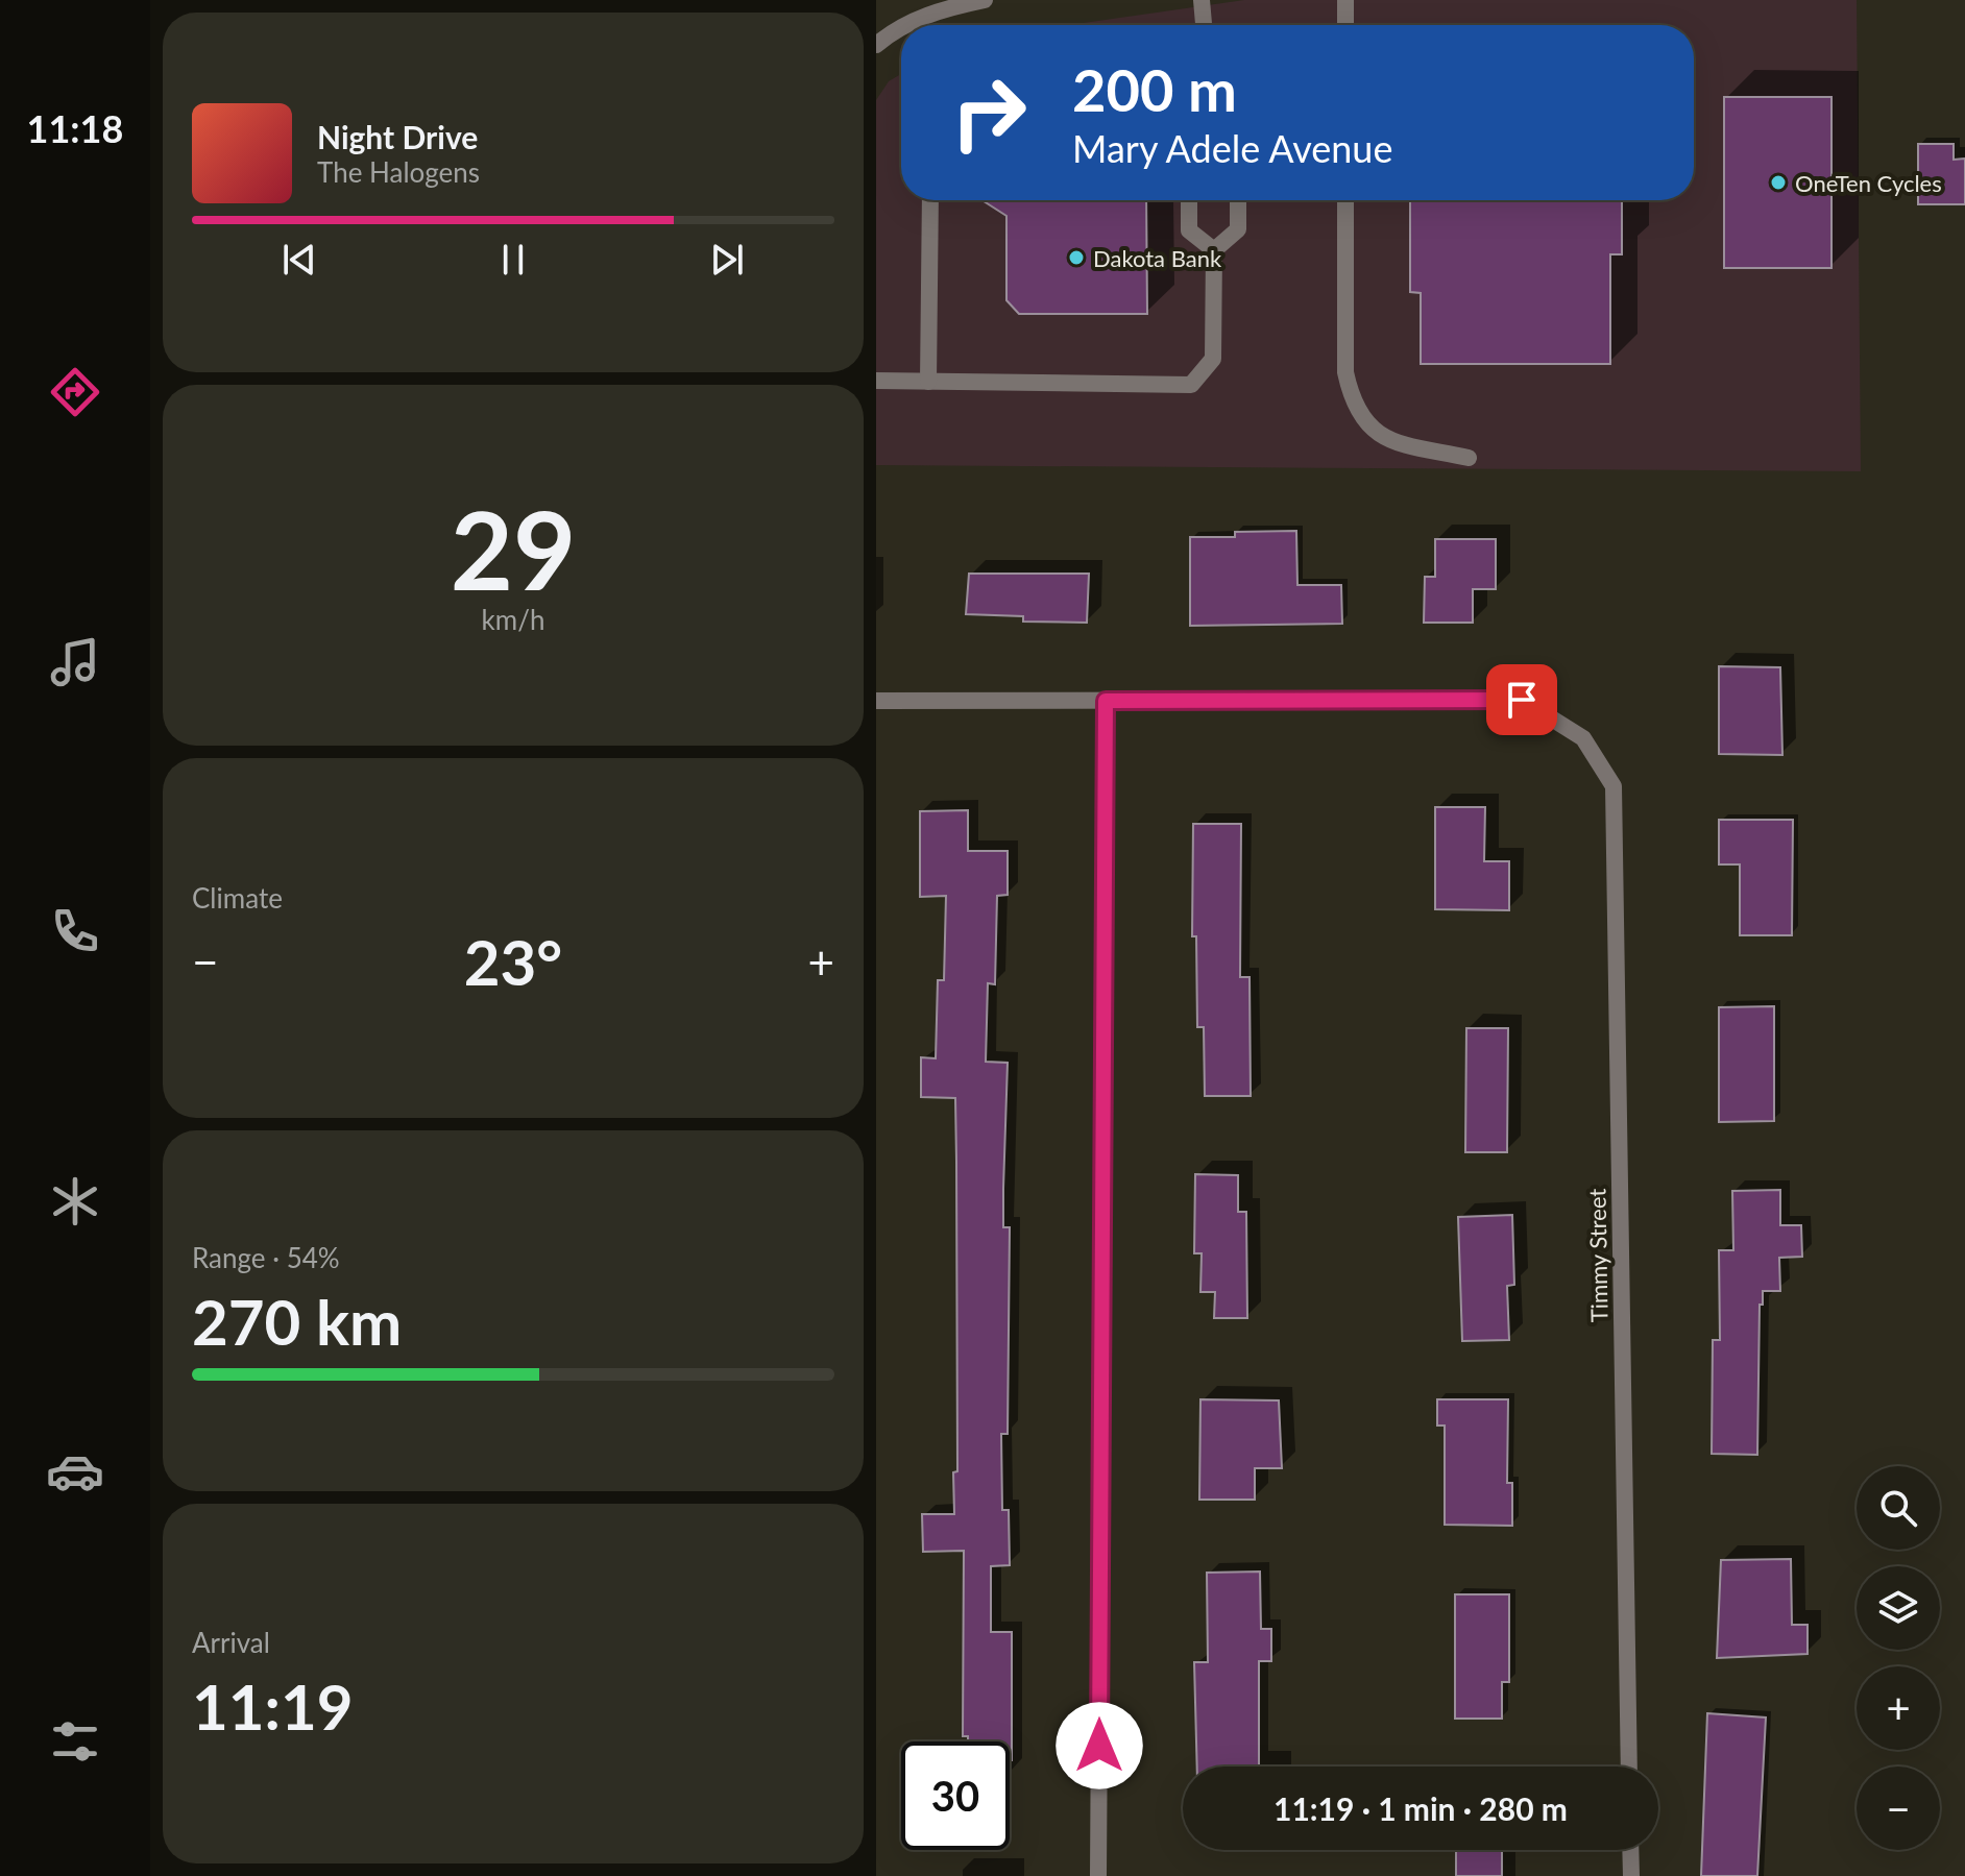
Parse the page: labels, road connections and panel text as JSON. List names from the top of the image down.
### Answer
{
  "streets": {
    "street": ["Timmy Street"]
  },
  "places": ["OneTen Cycles", "Dakota Bank"],
  "page": {
    "tabs": "11:18",
    "turn": ["200 m", "Mary Adele Avenue"],
    "song": ["Night Drive", "The Halogens"],
    "tile": [
      ["29", "km/h"],
      "Climate",
      ["Range · 54%", "270 km"],
      ["Arrival", "11:19"]
    ],
    "heat": ["−", "23°", "+"],
    "map_buttons": ["+", "−"],
    "limit": "30",
    "trip": "11:19 · 1 min · 280 m"
  }
}
